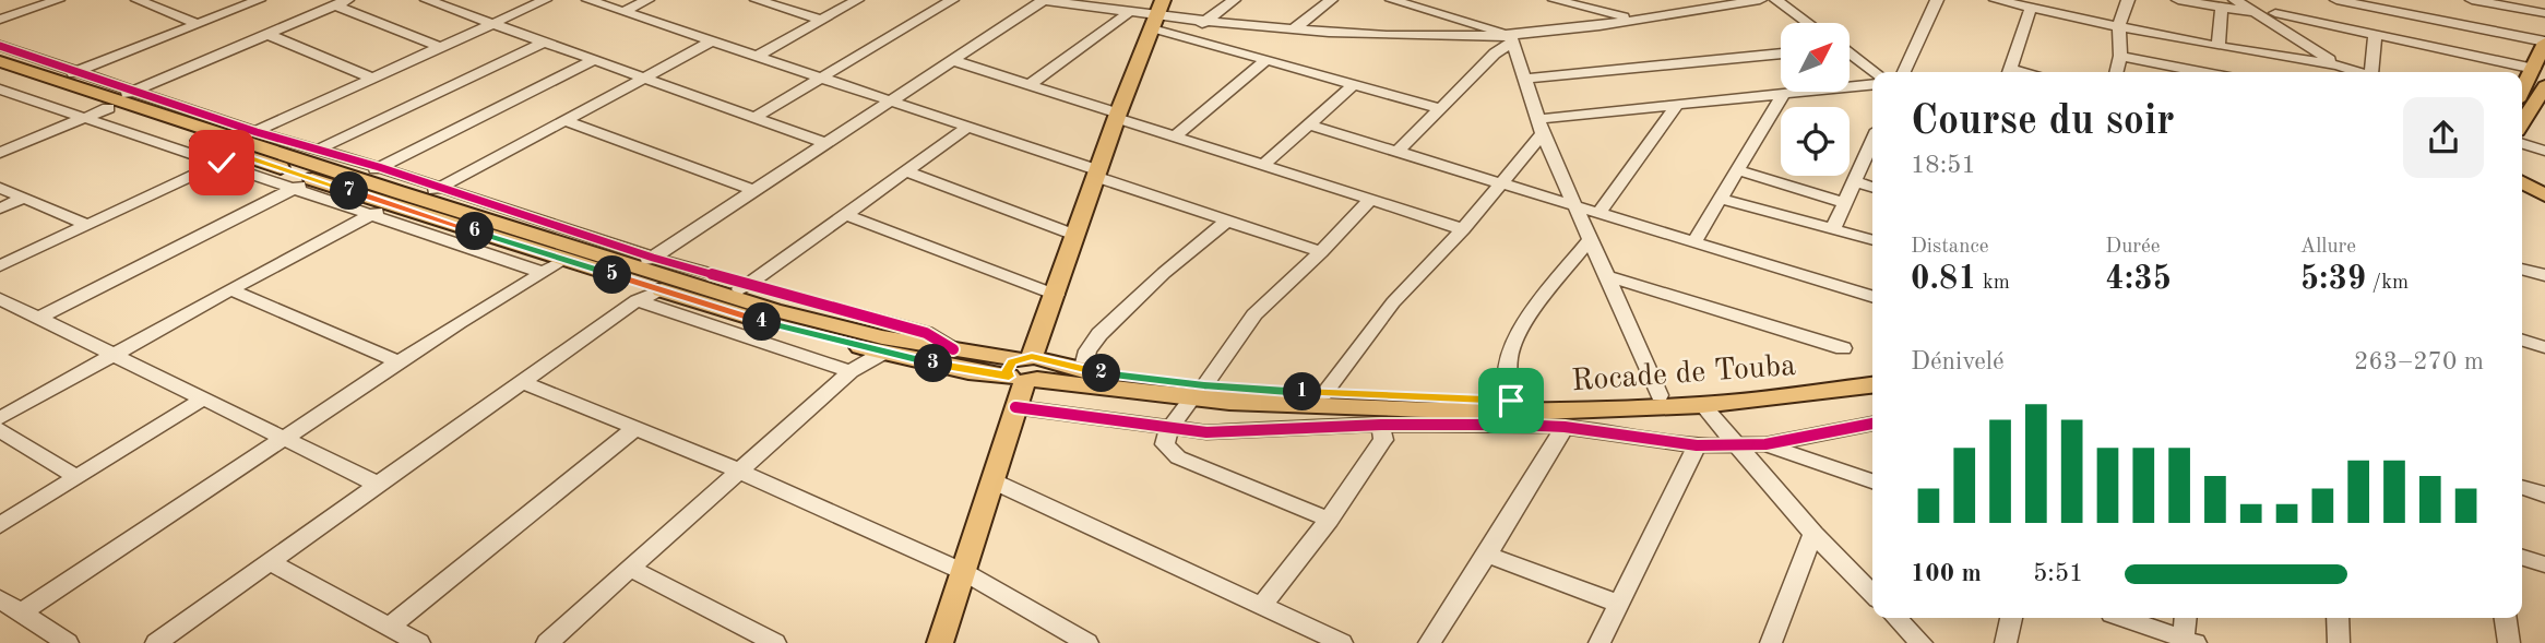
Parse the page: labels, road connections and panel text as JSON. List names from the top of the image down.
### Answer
{
  "streets": {
    "main road": ["Rocade de Touba"]
  },
  "north": "top right",
  "page": {
    "heading": ["Course du soir", "18:51"],
    "pins": [
      "7",
      "6",
      "5",
      "4",
      "3",
      "2",
      "1"
    ],
    "stats": [
      ["Distance", "0.81 km"],
      ["Durée", "4:35"],
      ["Allure", "5:39 /km"]
    ],
    "chart": ["Dénivelé", "263–270 m"],
    "list": [
      {
        "name": "100 m",
        "note": "5:51"
      }
    ]
  }
}
